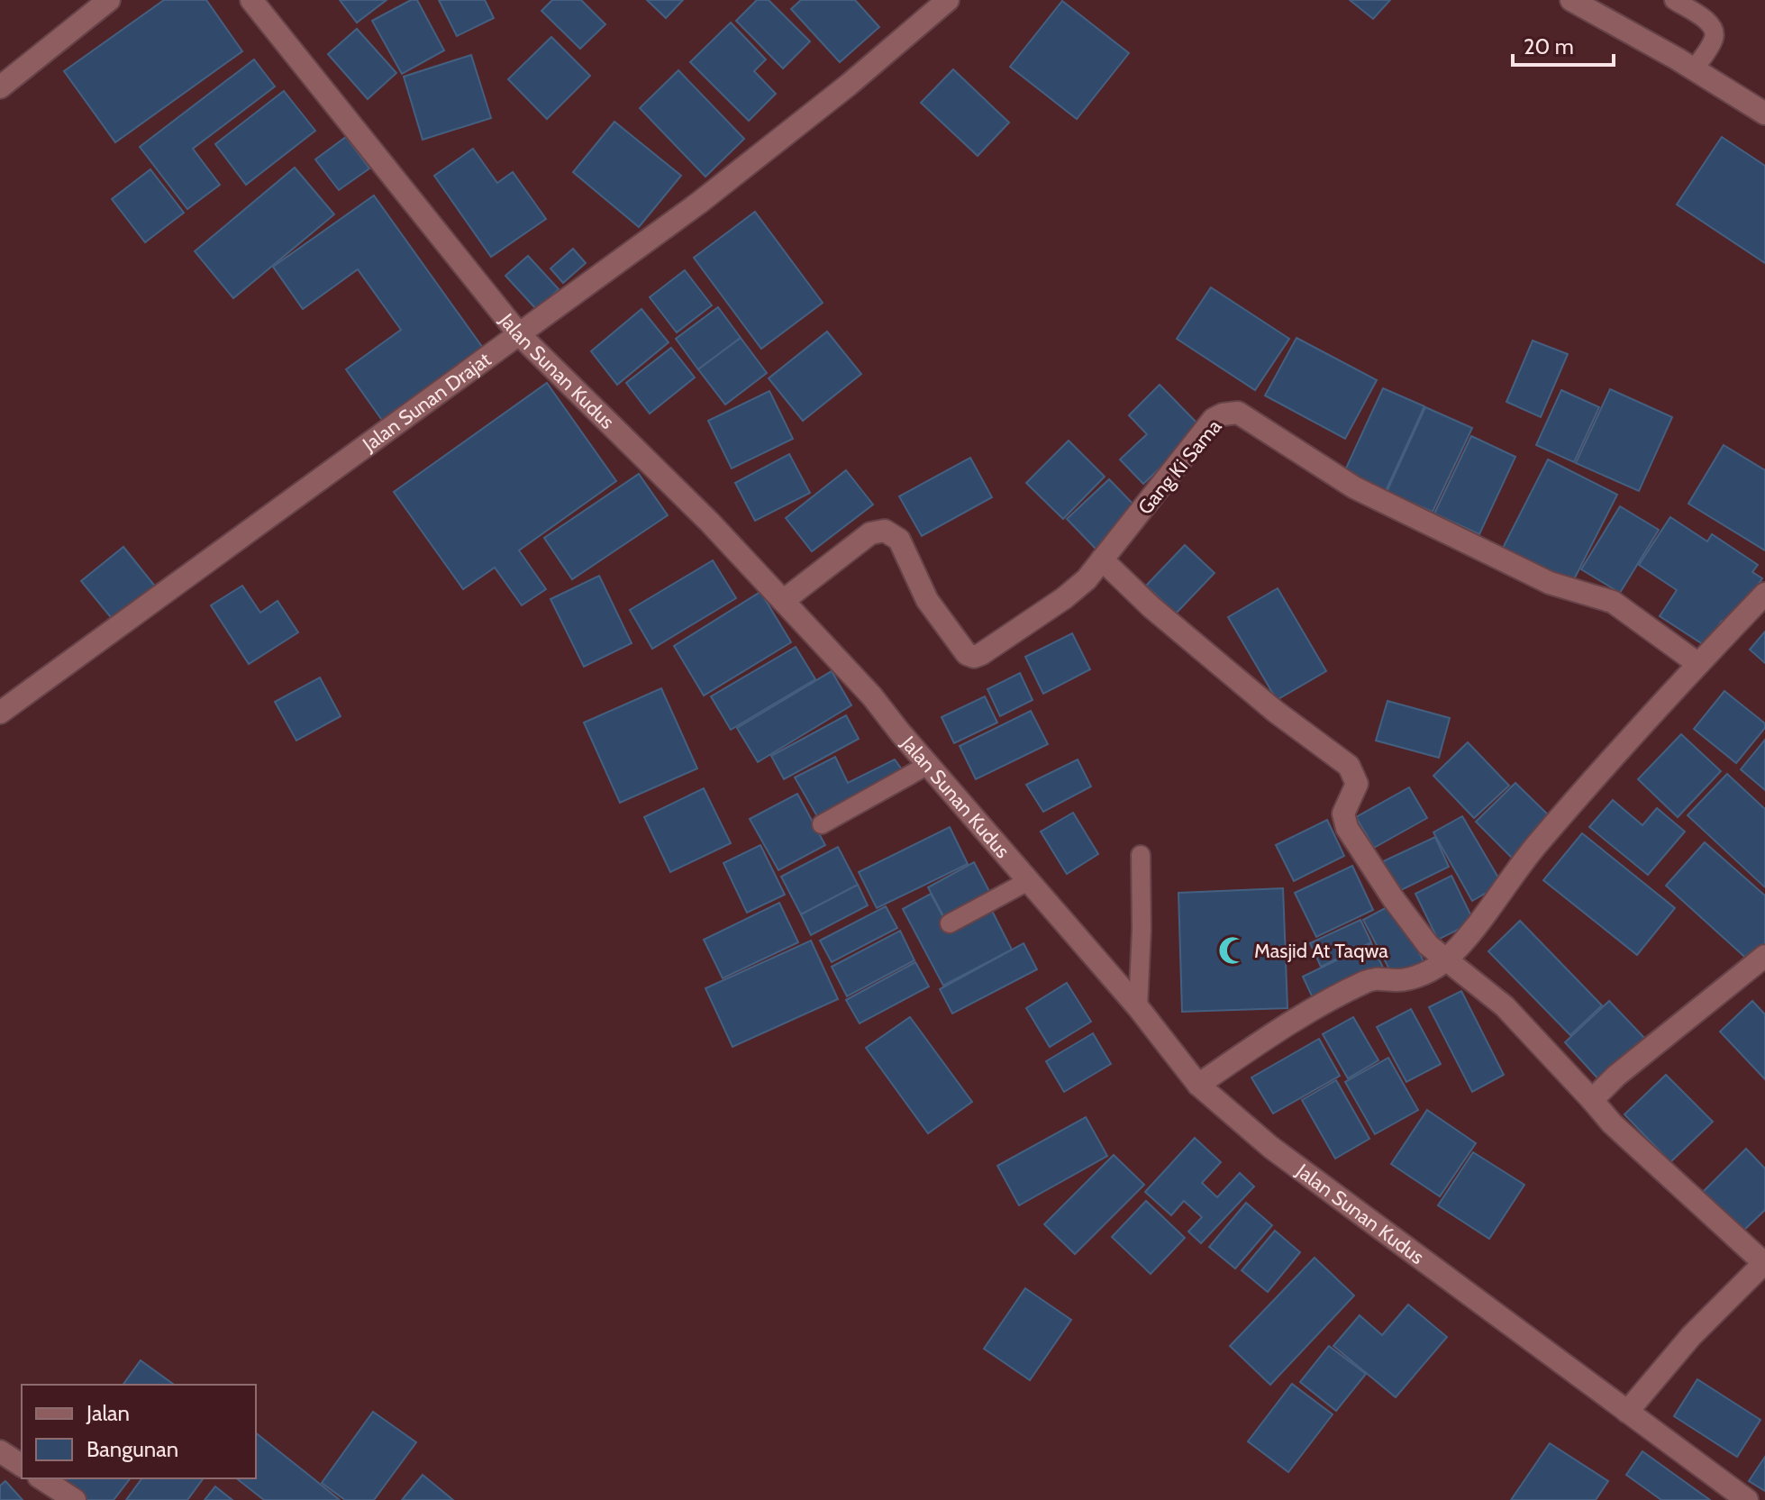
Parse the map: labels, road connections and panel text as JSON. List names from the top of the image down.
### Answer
{
  "streets": {
    "street": ["Jalan Sunan Kudus", "Jalan Sunan Drajat", "Gang Ki Sama"]
  },
  "crossings": [
    ["Jalan Sunan Kudus", "Jalan Sunan Drajat"],
    ["Jalan Sunan Kudus", "Gang Ki Sama"]
  ],
  "places": {
    "mosque": ["Masjid At Taqwa"]
  },
  "legend": ["Jalan", "Bangunan"],
  "scale_bar": "20 m"
}
